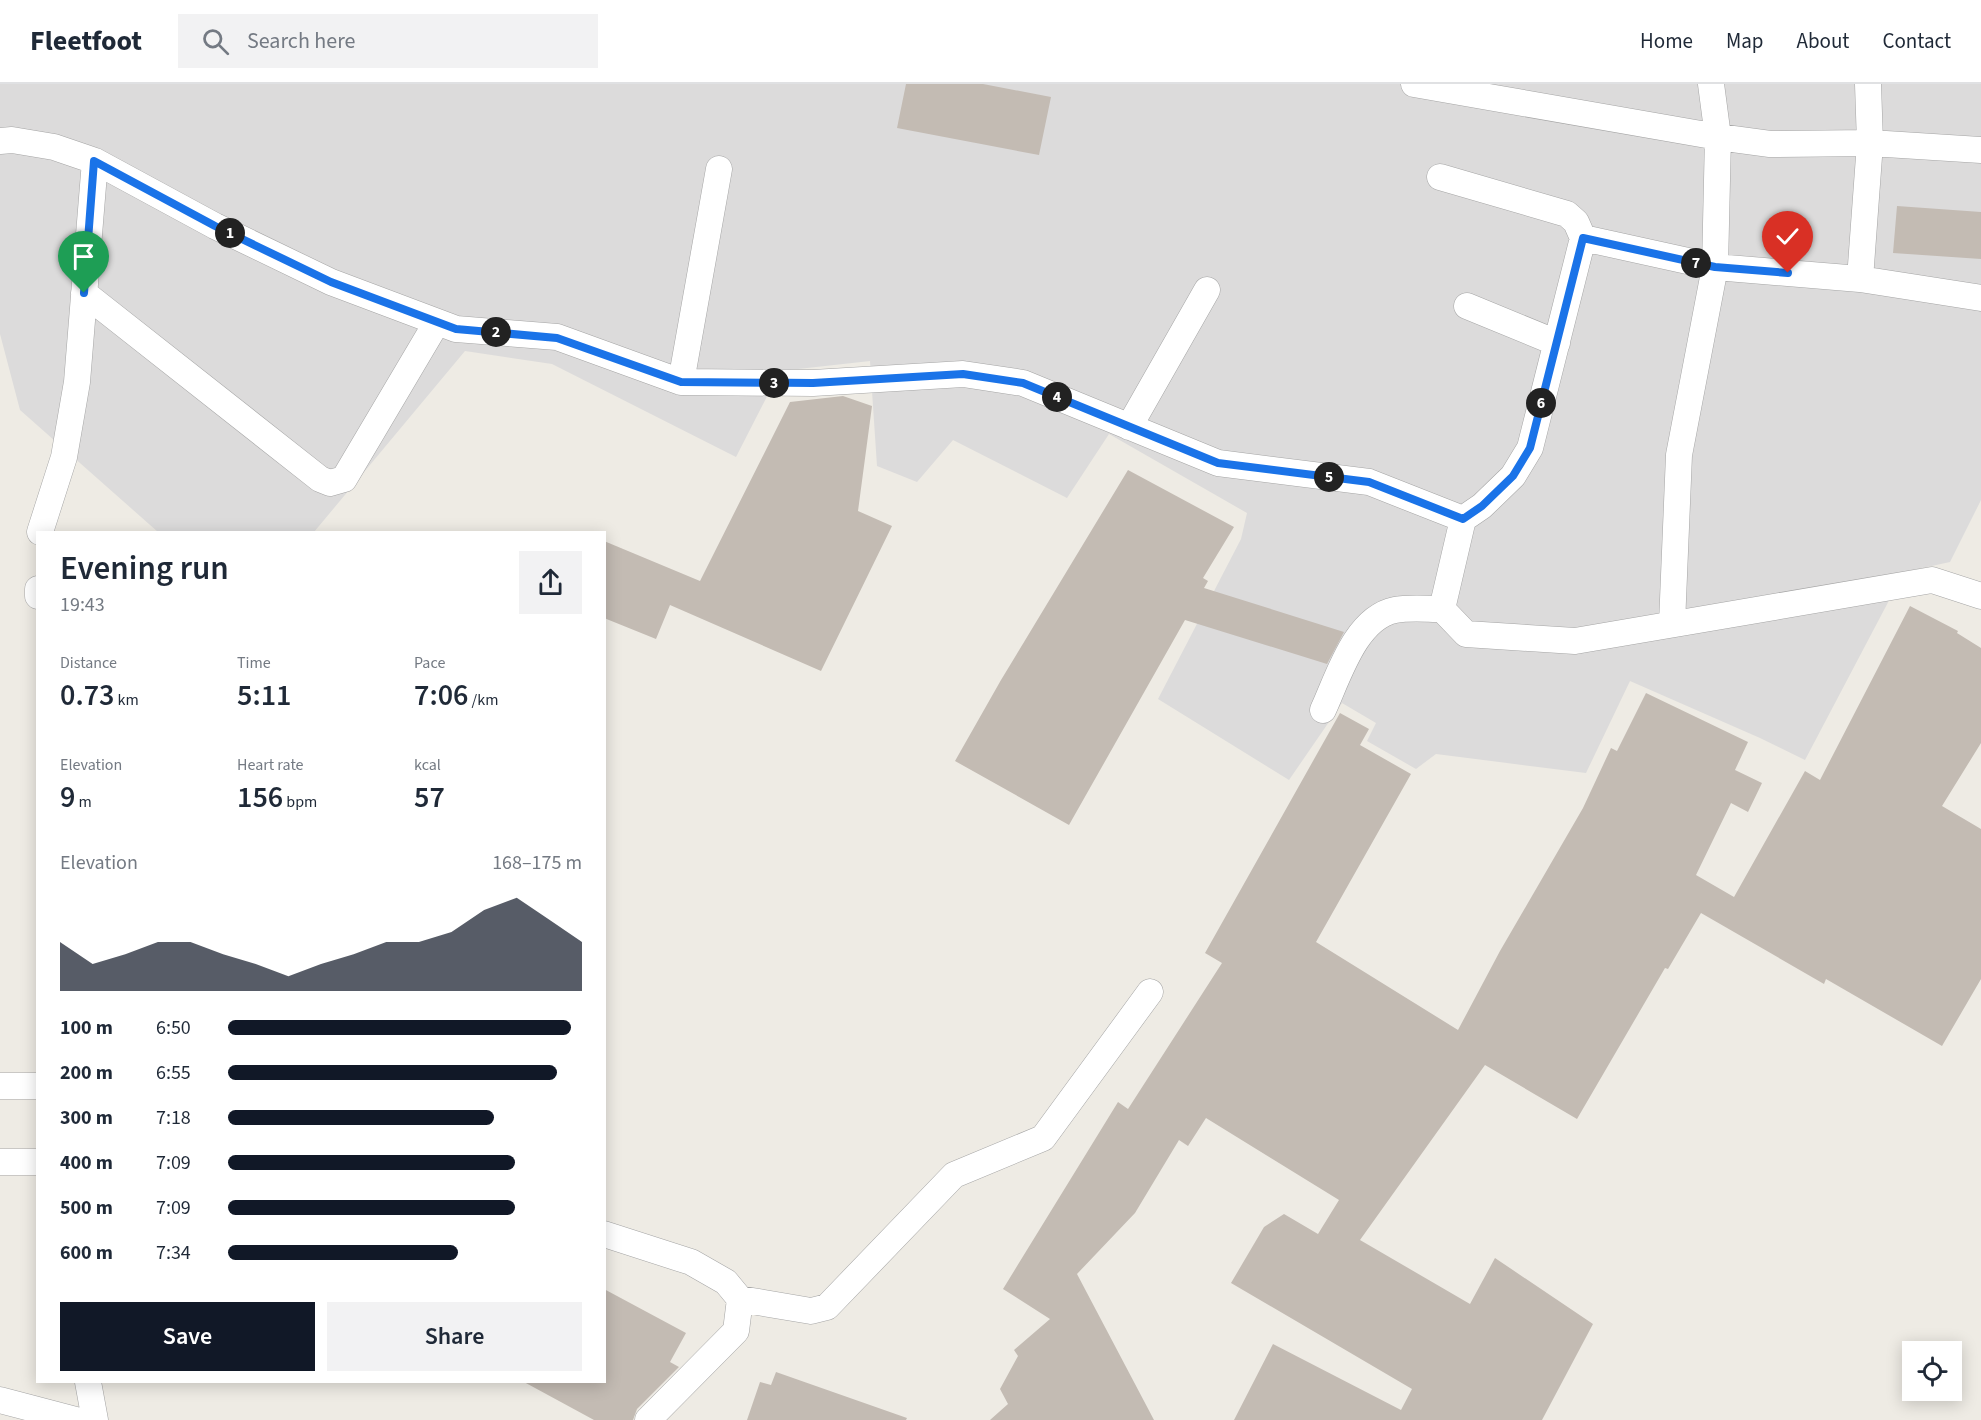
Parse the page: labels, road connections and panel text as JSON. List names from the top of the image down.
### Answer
{
  "page": {
    "header": "Fleetfoot",
    "search": "Search here",
    "nav": [
      "Home",
      "Map",
      "About",
      "Contact"
    ],
    "pins": [
      "1",
      "7",
      "2",
      "3",
      "4",
      "6",
      "5"
    ],
    "heading": ["Evening run", "19:43"],
    "stats": [
      ["Distance", "0.73 km"],
      ["Time", "5:11"],
      ["Pace", "7:06 /km"],
      ["Elevation", "9 m"],
      ["Heart rate", "156 bpm"],
      ["kcal", "57"]
    ],
    "chart": ["Elevation", "168–175 m"],
    "list": [
      {
        "name": "100 m",
        "note": "6:50"
      },
      {
        "name": "200 m",
        "note": "6:55"
      },
      {
        "name": "300 m",
        "note": "7:18"
      },
      {
        "name": "400 m",
        "note": "7:09"
      },
      {
        "name": "500 m",
        "note": "7:09"
      },
      {
        "name": "600 m",
        "note": "7:34"
      }
    ],
    "buttons": ["Save", "Share"]
  }
}
